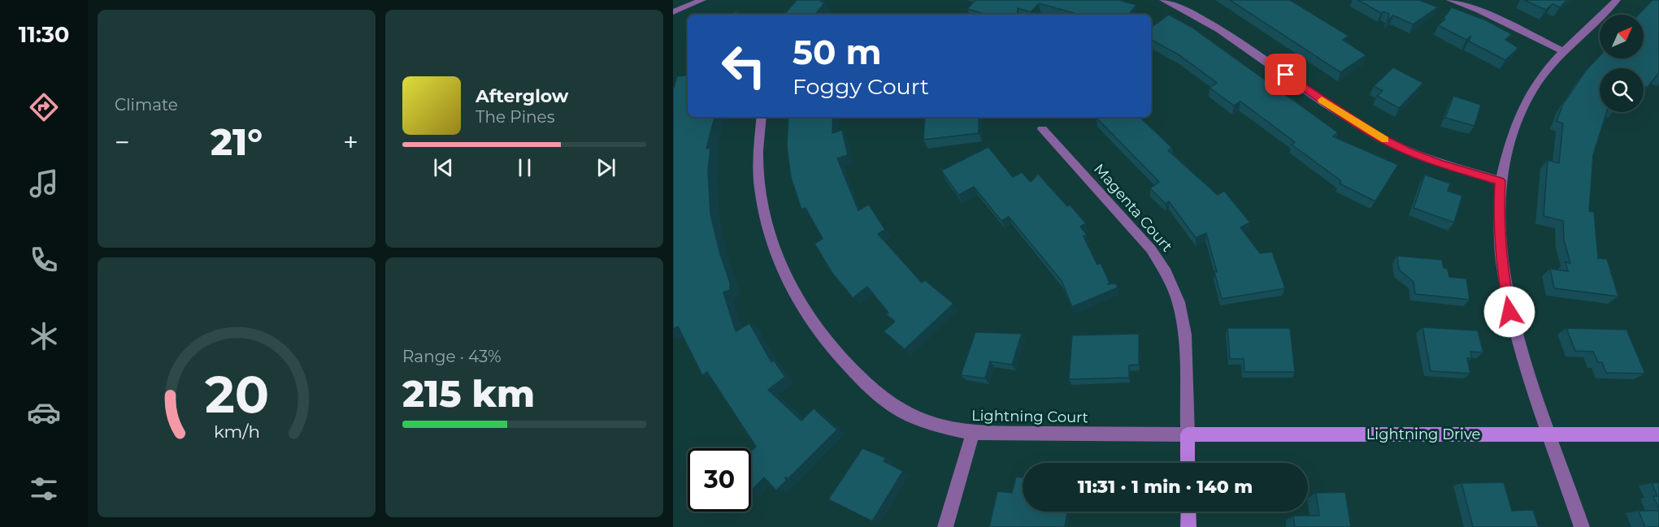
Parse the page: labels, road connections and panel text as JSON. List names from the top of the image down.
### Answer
{
  "streets": {
    "main road": ["Lightning Drive"],
    "street": ["Magenta Court", "Lightning Court"]
  },
  "crossings": [
    ["Magenta Court", "Lightning Court"],
    ["Magenta Court", "Lightning Drive"],
    ["Lightning Court", "Lightning Drive"]
  ],
  "north": "top right",
  "page": {
    "tabs": "11:30",
    "tile": [
      "Climate",
      ["Range · 43%", "215 km"]
    ],
    "turn": ["50 m", "Foggy Court"],
    "song": ["Afterglow", "The Pines"],
    "heat": ["−", "21°", "+"],
    "limit": "30",
    "trip": "11:31 · 1 min · 140 m",
    "gauge": ["20", "km/h"]
  }
}
